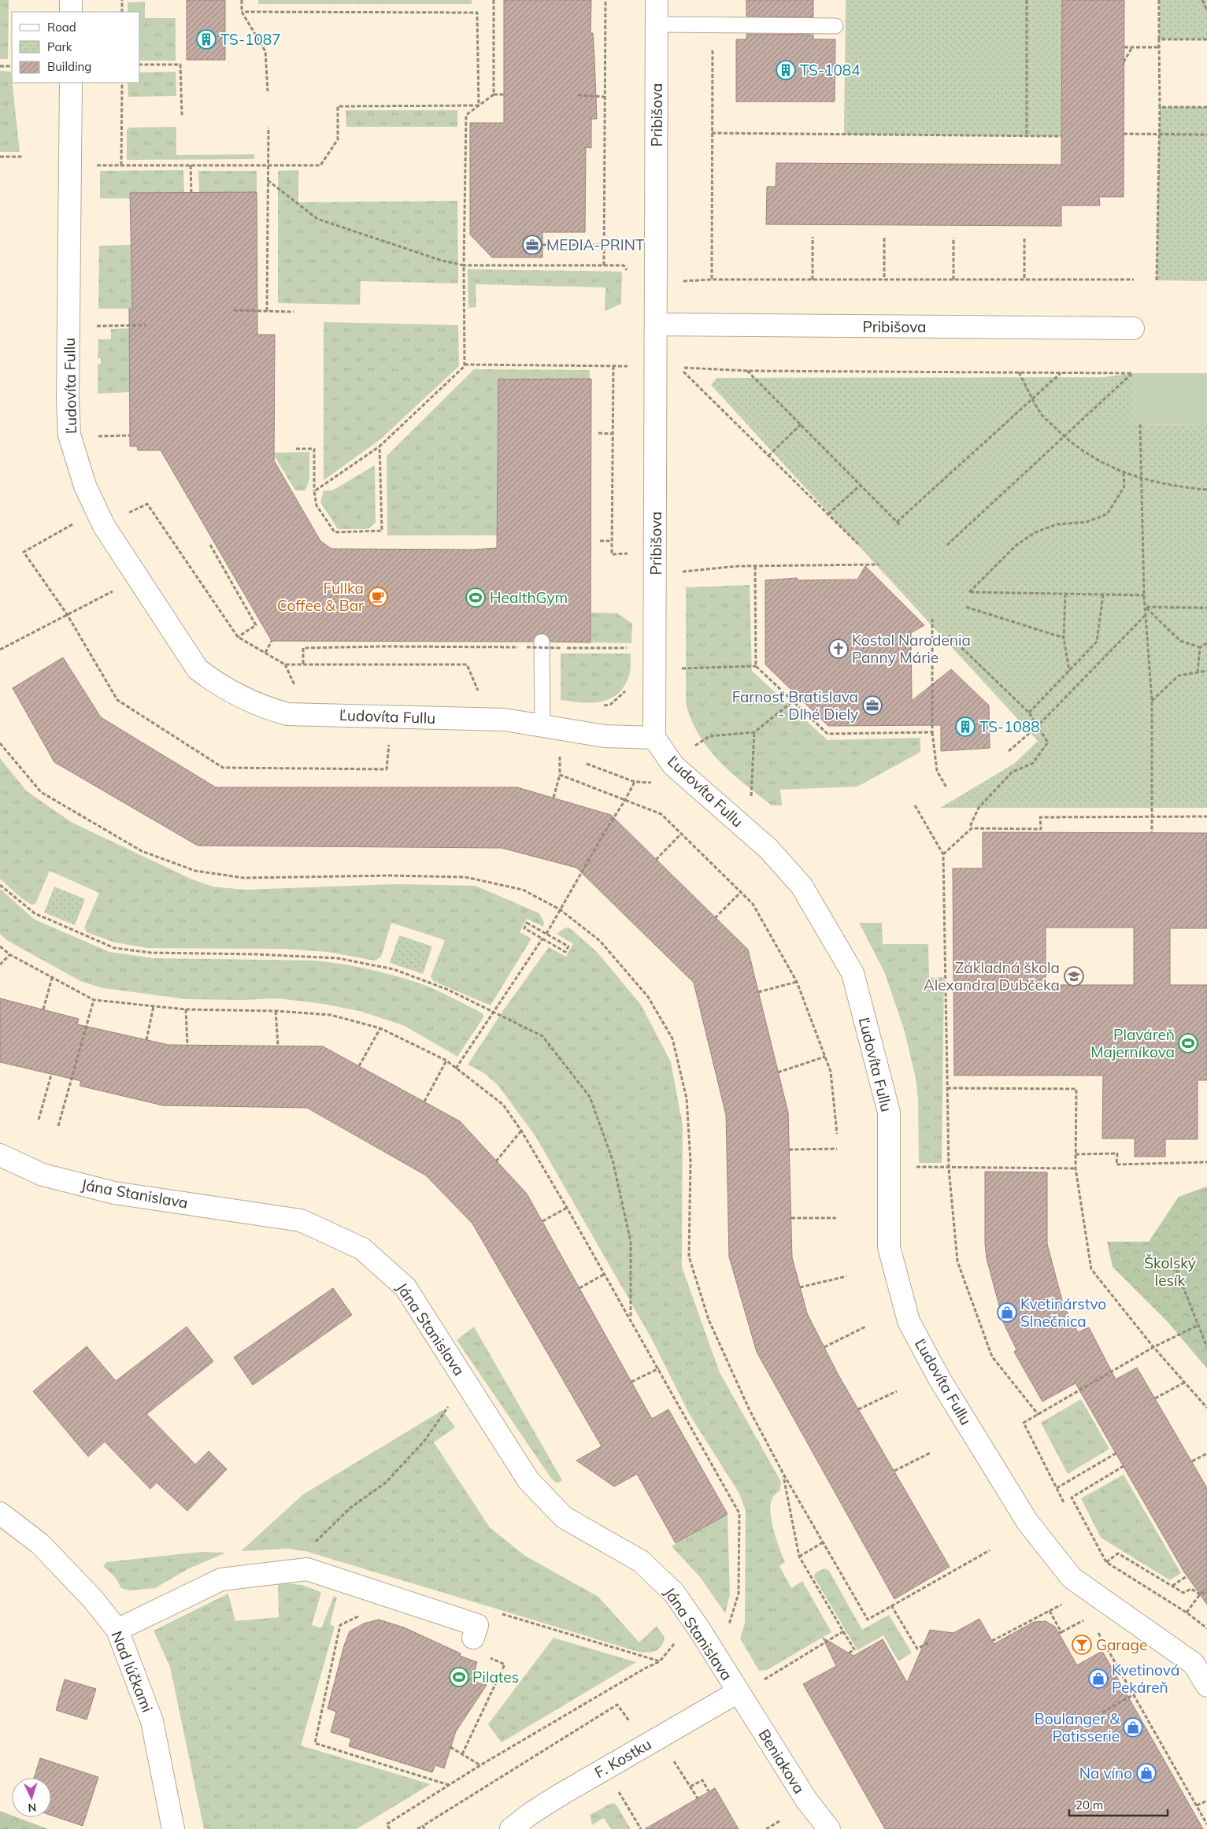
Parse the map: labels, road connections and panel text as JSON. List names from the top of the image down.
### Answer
{
  "streets": {
    "street": [
      "Pribišova",
      "Ľudovíta Fullu",
      "Jána Stanislava",
      "Nad lúčkami",
      "F. Kostku",
      "Beniakova"
    ]
  },
  "crossings": [
    ["Pribišova", "Ľudovíta Fullu"],
    ["Jána Stanislava", "F. Kostku"],
    ["Jána Stanislava", "Beniakova"],
    ["F. Kostku", "Beniakova"]
  ],
  "parks": ["Školský lesík"],
  "places": {
    "building": ["TS-1087", "TS-1084", "TS-1088"],
    "office": ["MEDIA-PRINT", "Farnosť Bratislava - Dlhé Diely"],
    "cafe": ["Fullka Coffee & Bar"],
    "sports": ["HealthGym", "Plaváreň Majerníkova", "Pilates"],
    "church": ["Kostol Narodenia Panny Márie"],
    "school or university": ["Základná škola Alexandra Dubčeka"],
    "shop": [
      "Kvetinárstvo Slnečnica",
      "Kvetinová Pekáreň",
      "Boulanger & Patisserie",
      "Na víno"
    ],
    "bar": ["Garage"]
  },
  "legend": ["Road", "Park", "Building"],
  "scale_bar": "20 m",
  "north": "bottom"
}
